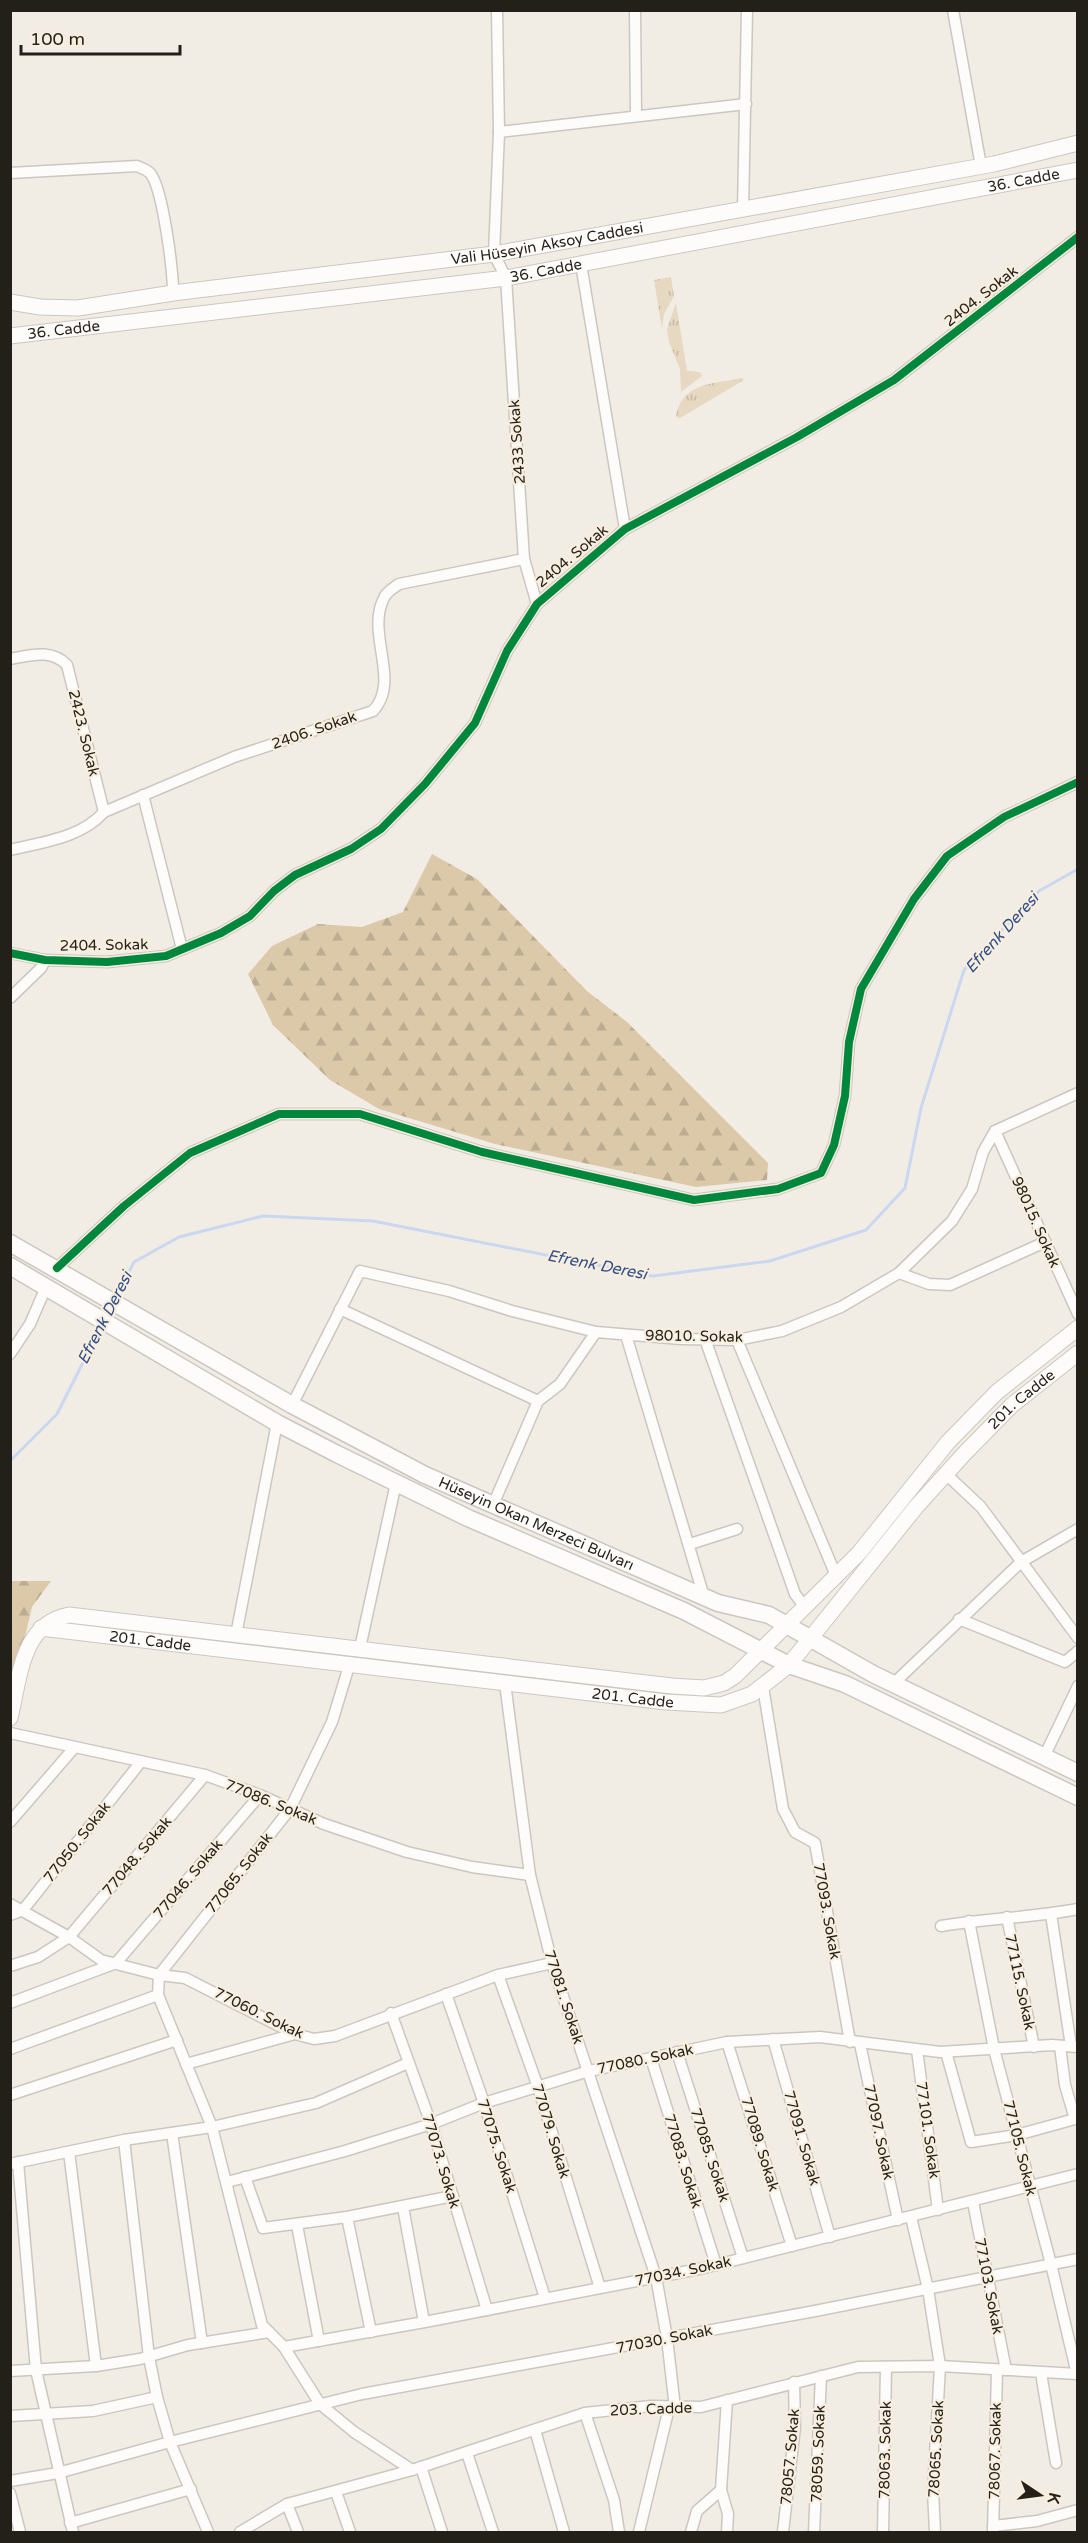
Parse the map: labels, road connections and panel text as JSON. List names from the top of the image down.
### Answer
{
  "streets": {
    "main road": [
      "36. Cadde",
      "Vali Hüseyin Aksoy Caddesi",
      "201. Cadde",
      "Hüseyin Okan Merzeci Bulvarı"
    ],
    "street": [
      "2404. Sokak",
      "2433 Sokak",
      "2406. Sokak",
      "2423. Sokak",
      "98015. Sokak",
      "98010. Sokak",
      "77086. Sokak",
      "77050. Sokak",
      "77048. Sokak",
      "77065. Sokak",
      "77046. Sokak",
      "77093. Sokak",
      "77115. Sokak",
      "77081. Sokak",
      "77060. Sokak",
      "77080. Sokak",
      "77101. Sokak",
      "77079. Sokak",
      "77097. Sokak",
      "77091. Sokak",
      "77089. Sokak",
      "77075. Sokak",
      "77105. Sokak",
      "77085. Sokak",
      "77073. Sokak",
      "77083. Sokak",
      "77034. Sokak",
      "77103. Sokak",
      "77030. Sokak",
      "203. Cadde",
      "78065. Sokak",
      "78063. Sokak",
      "78067. Sokak",
      "78059. Sokak",
      "78057. Sokak"
    ]
  },
  "crossings": [
    ["36. Cadde", "2433 Sokak"],
    ["2404. Sokak", "2433 Sokak"],
    ["2433 Sokak", "2406. Sokak"],
    ["2406. Sokak", "2423. Sokak"],
    ["98015. Sokak", "98010. Sokak"],
    ["201. Cadde", "Hüseyin Okan Merzeci Bulvarı"],
    ["201. Cadde", "77065. Sokak"],
    ["201. Cadde", "77093. Sokak"],
    ["201. Cadde", "77081. Sokak"],
    ["77086. Sokak", "77050. Sokak"],
    ["77086. Sokak", "77048. Sokak"],
    ["77086. Sokak", "77065. Sokak"],
    ["77086. Sokak", "77046. Sokak"],
    ["77086. Sokak", "77081. Sokak"],
    ["77050. Sokak", "77060. Sokak"],
    ["77048. Sokak", "77060. Sokak"],
    ["77065. Sokak", "77060. Sokak"],
    ["77046. Sokak", "77060. Sokak"],
    ["77093. Sokak", "77080. Sokak"],
    ["77093. Sokak", "77097. Sokak"],
    ["77115. Sokak", "77080. Sokak"],
    ["77081. Sokak", "77060. Sokak"],
    ["77081. Sokak", "77080. Sokak"],
    ["77081. Sokak", "77034. Sokak"],
    ["77081. Sokak", "77030. Sokak"],
    ["77081. Sokak", "203. Cadde"],
    ["77060. Sokak", "77079. Sokak"],
    ["77060. Sokak", "77075. Sokak"],
    ["77060. Sokak", "77073. Sokak"],
    ["77080. Sokak", "77101. Sokak"],
    ["77080. Sokak", "77079. Sokak"],
    ["77080. Sokak", "77097. Sokak"],
    ["77080. Sokak", "77091. Sokak"],
    ["77080. Sokak", "77089. Sokak"],
    ["77080. Sokak", "77075. Sokak"],
    ["77080. Sokak", "77105. Sokak"],
    ["77080. Sokak", "77085. Sokak"],
    ["77080. Sokak", "77073. Sokak"],
    ["77080. Sokak", "77083. Sokak"],
    ["77101. Sokak", "77034. Sokak"],
    ["77079. Sokak", "77034. Sokak"],
    ["77097. Sokak", "77034. Sokak"],
    ["77091. Sokak", "77034. Sokak"],
    ["77089. Sokak", "77034. Sokak"],
    ["77075. Sokak", "77034. Sokak"],
    ["77105. Sokak", "77034. Sokak"],
    ["77105. Sokak", "77030. Sokak"],
    ["77105. Sokak", "203. Cadde"],
    ["77085. Sokak", "77034. Sokak"],
    ["77073. Sokak", "77034. Sokak"],
    ["77083. Sokak", "77034. Sokak"],
    ["77034. Sokak", "77103. Sokak"],
    ["77103. Sokak", "77030. Sokak"],
    ["77103. Sokak", "203. Cadde"],
    ["77103. Sokak", "78067. Sokak"],
    ["203. Cadde", "78065. Sokak"],
    ["203. Cadde", "78063. Sokak"],
    ["203. Cadde", "78067. Sokak"],
    ["203. Cadde", "78059. Sokak"],
    ["203. Cadde", "78057. Sokak"]
  ],
  "water": ["Efrenk Deresi"],
  "scale_bar": "100 m",
  "north": "right"
}
